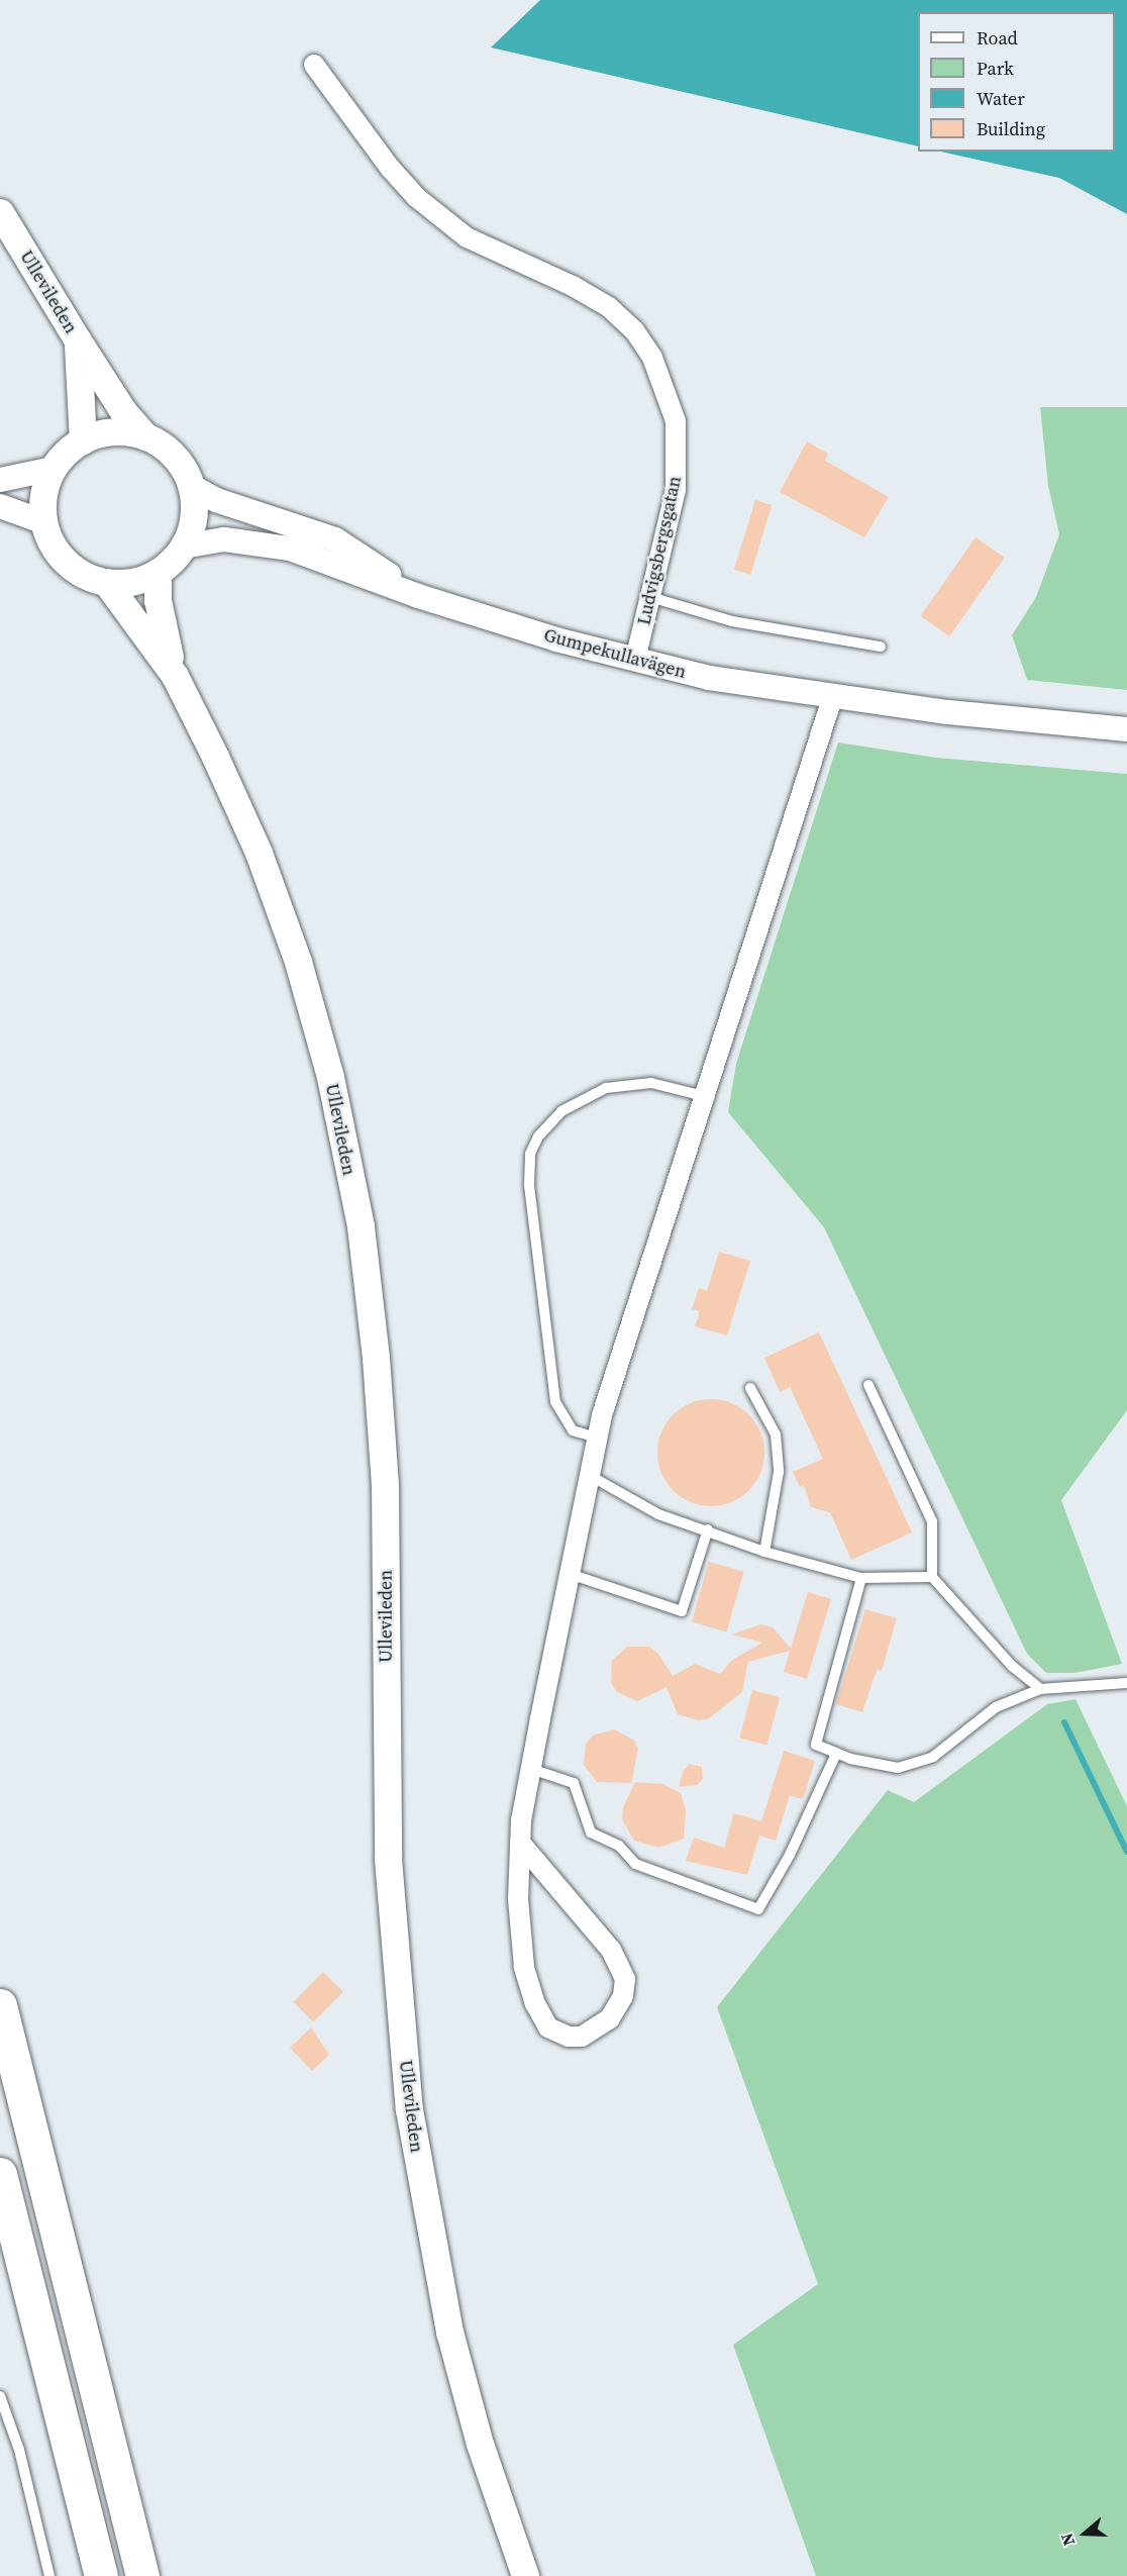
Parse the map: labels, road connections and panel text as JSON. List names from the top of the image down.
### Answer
{
  "streets": {
    "main road": ["Ullevileden"],
    "street": ["Ludvigsbergsgatan", "Gumpekullavägen"]
  },
  "crossings": [
    ["Ullevileden", "Gumpekullavägen"],
    ["Ludvigsbergsgatan", "Gumpekullavägen"]
  ],
  "legend": [
    "Road",
    "Park",
    "Water",
    "Building"
  ],
  "north": "left"
}
